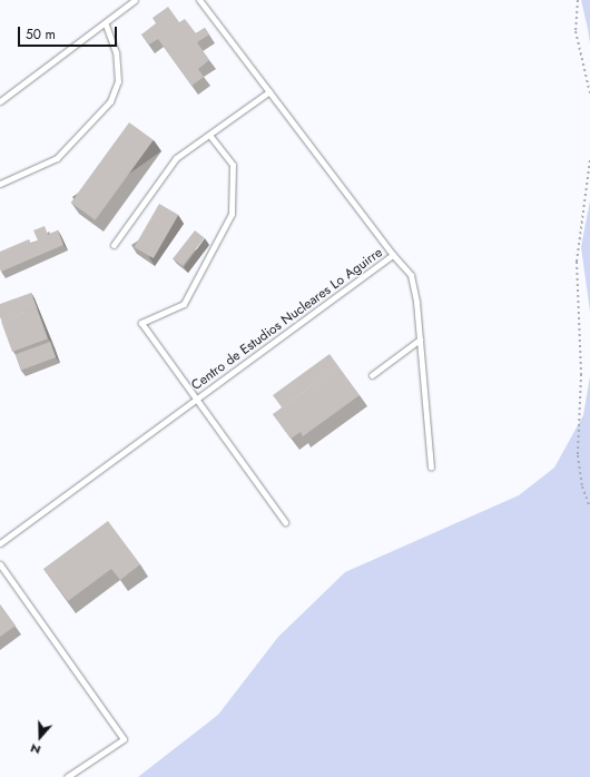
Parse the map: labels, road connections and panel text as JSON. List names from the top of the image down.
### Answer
{
  "streets": {
    "lane": ["Centro de Estudios Nucleares Lo Aguirre"]
  },
  "scale_bar": "50 m",
  "north": "bottom"
}
